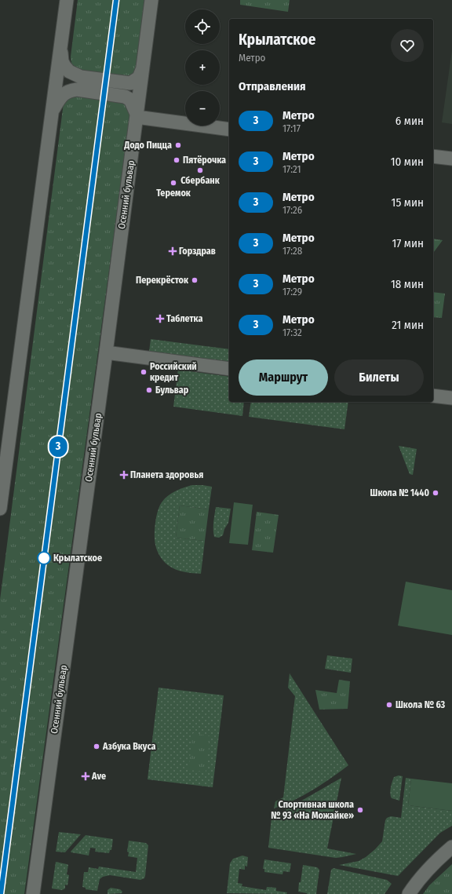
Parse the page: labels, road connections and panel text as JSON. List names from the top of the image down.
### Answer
{
  "streets": {
    "street": ["Осенний бульвар"]
  },
  "places": {
    "other": [
      "Додо Пицца",
      "Пятёрочка",
      "Сбербанк",
      "Теремок",
      "Перекрёсток",
      "Российский кредит",
      "Бульвар",
      "Школа № 1440",
      "Крылатское",
      "Школа № 63",
      "Азбука Вкуса",
      "Спортивная школа № 93 «На Можайке»"
    ],
    "health": [
      "Горздрав",
      "Таблетка",
      "Планета здоровья",
      "Ave"
    ]
  },
  "lines": ["metro line 3"],
  "page": {
    "on_map": "3",
    "map_buttons": ["+", "−"],
    "heading": [
      ["Крылатское", "Метро"],
      "Отправления"
    ],
    "list": [
      {
        "mark": "3",
        "name": "Метро",
        "note": "17:17",
        "value": "6 мин"
      },
      {
        "mark": "3",
        "name": "Метро",
        "note": "17:21",
        "value": "10 мин"
      },
      {
        "mark": "3",
        "name": "Метро",
        "note": "17:26",
        "value": "15 мин"
      },
      {
        "mark": "3",
        "name": "Метро",
        "note": "17:28",
        "value": "17 мин"
      },
      {
        "mark": "3",
        "name": "Метро",
        "note": "17:29",
        "value": "18 мин"
      },
      {
        "mark": "3",
        "name": "Метро",
        "note": "17:32",
        "value": "21 мин"
      }
    ],
    "buttons": ["Маршрут", "Билеты"]
  }
}
